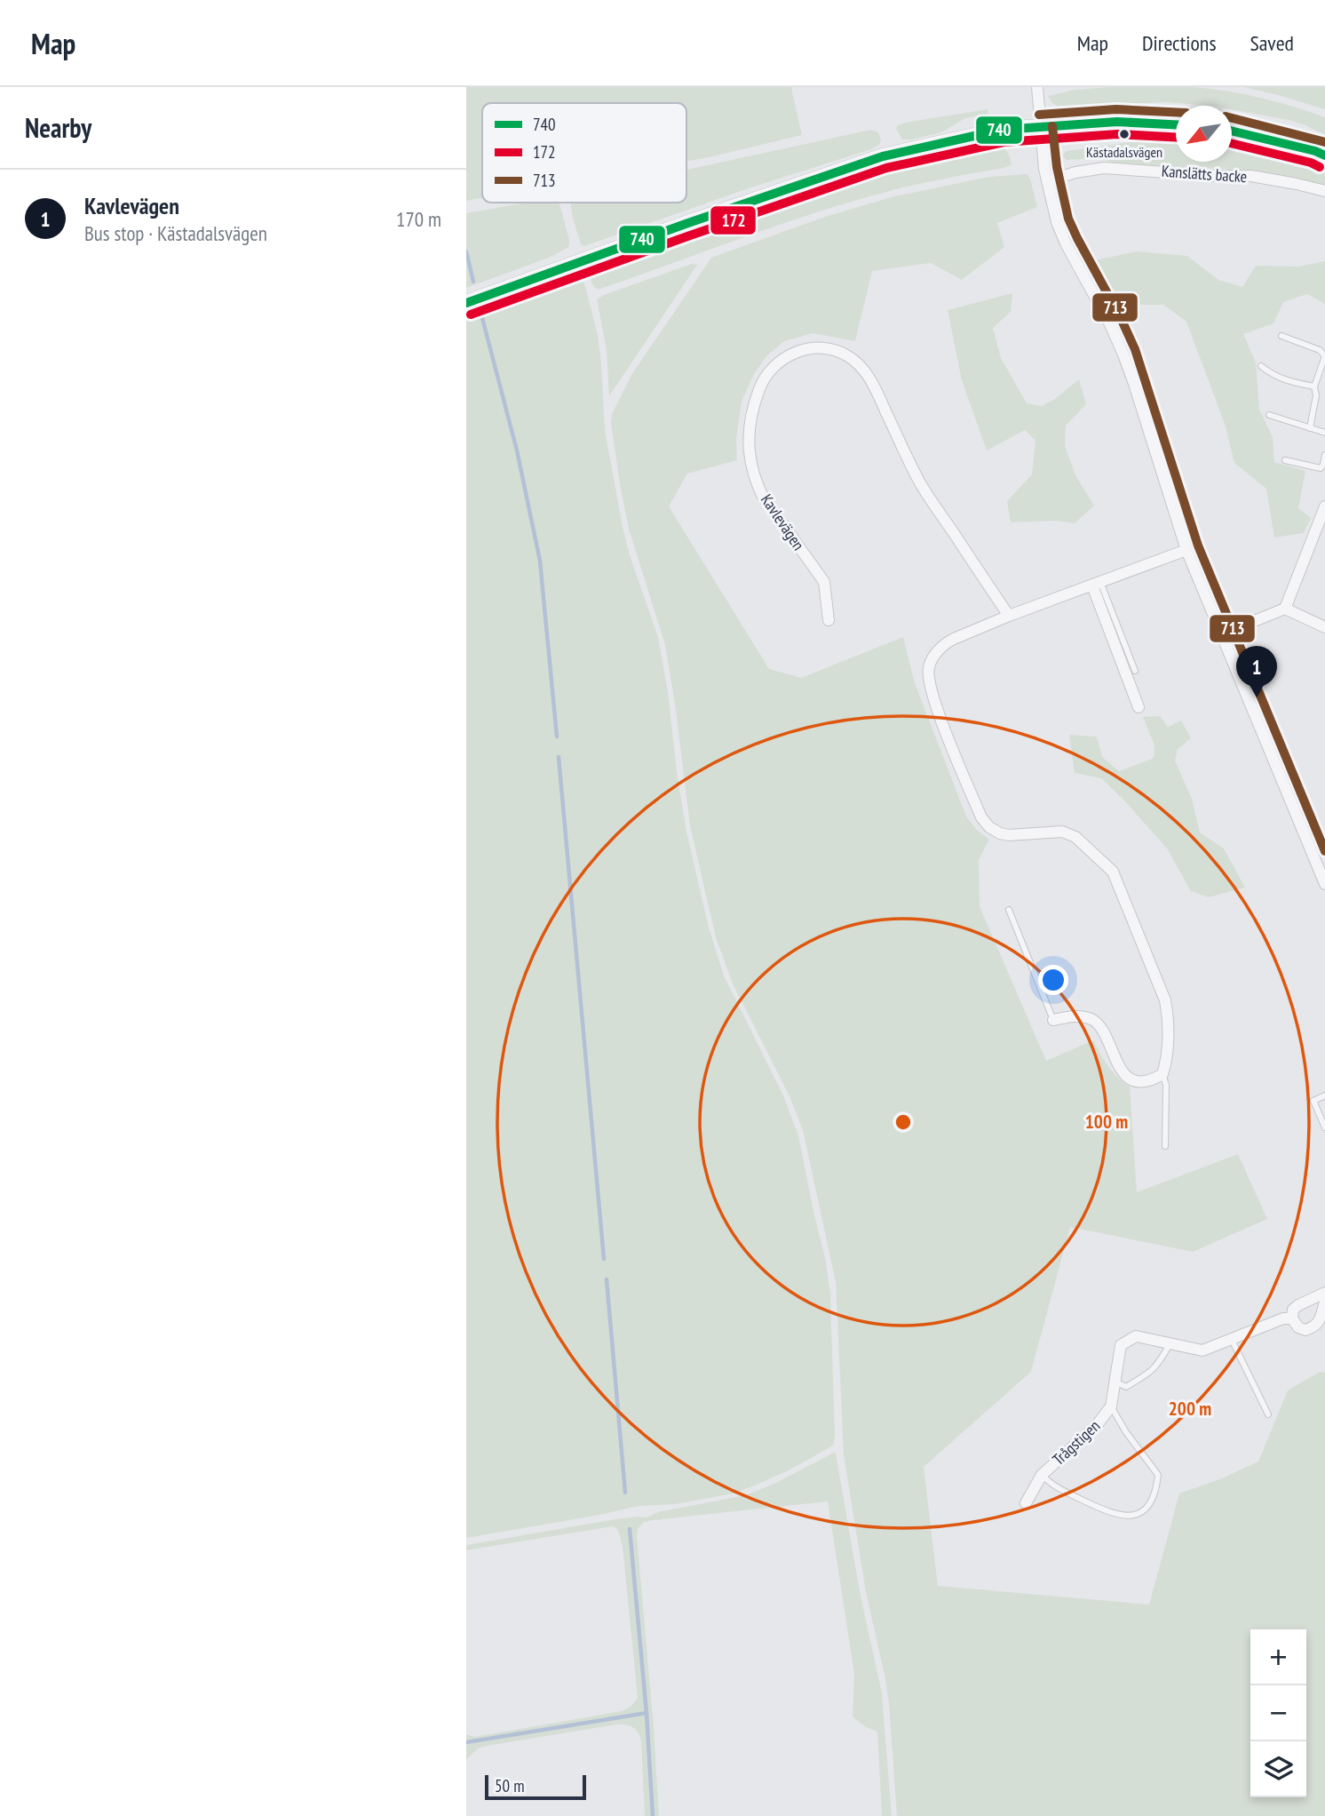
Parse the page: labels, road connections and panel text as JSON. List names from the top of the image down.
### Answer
{
  "streets": {
    "street": ["Kanslätts backe", "Kavlevägen", "Trågstigen"]
  },
  "places": ["Kästadalsvägen"],
  "lines": ["transit line 713", "transit line 740", "transit line 172"],
  "legend": ["740", "172", "713"],
  "scale_bar": "50 m",
  "north": "bottom left",
  "page": {
    "header": "Map",
    "nav": ["Map", "Directions", "Saved"],
    "heading": "Nearby",
    "list": [
      {
        "mark": "1",
        "name": "Kavlevägen",
        "note": "Bus stop · Kästadalsvägen",
        "value": "170 m"
      }
    ],
    "pins": "1",
    "map_buttons": ["+", "−"],
    "scale": "50 m"
  },
  "rings": ["100 m", "200 m"]
}
